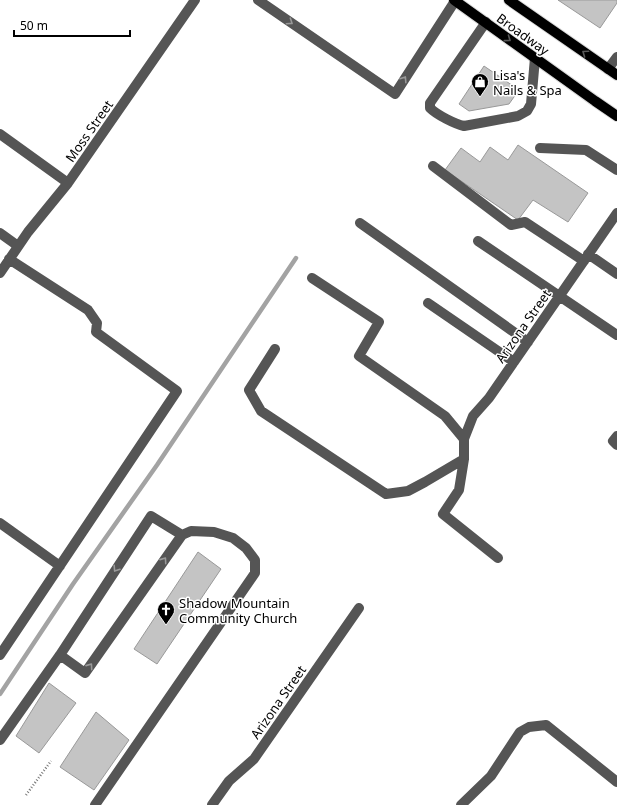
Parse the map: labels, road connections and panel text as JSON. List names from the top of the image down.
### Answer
{
  "streets": {
    "main road": ["Broadway"],
    "street": ["Moss Street", "Arizona Street"]
  },
  "places": {
    "shop": ["Lisa's Nails & Spa"],
    "church": ["Shadow Mountain Community Church"]
  },
  "scale_bar": "50 m"
}
